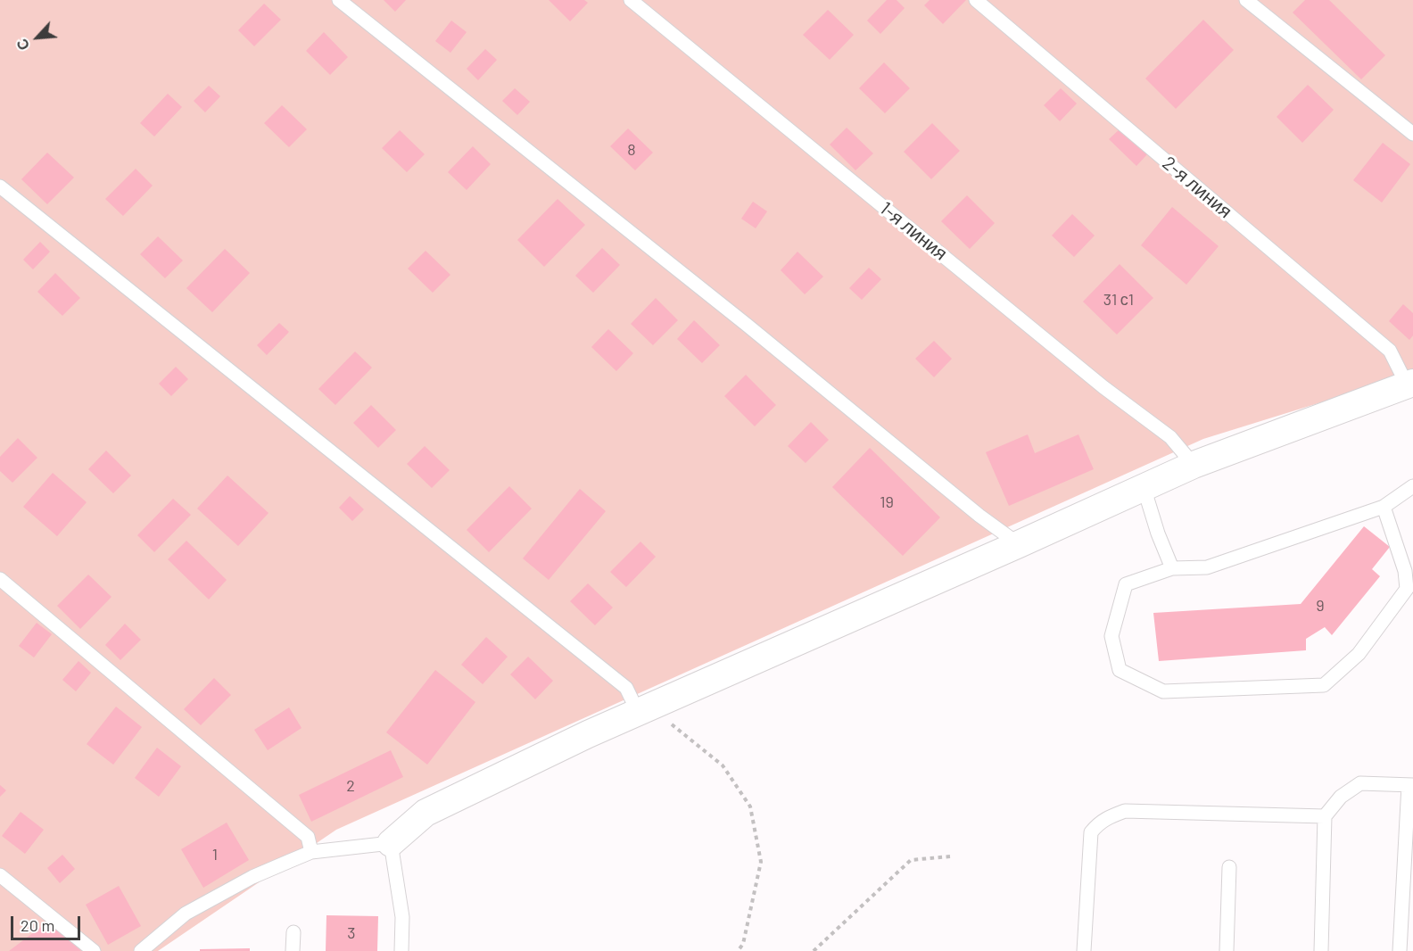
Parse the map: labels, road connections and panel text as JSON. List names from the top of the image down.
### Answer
{
  "streets": {
    "lane": ["2-я линия", "1-я линия"]
  },
  "house_numbers": [
    "8",
    "31 с1",
    "19",
    "9",
    "2",
    "1",
    "3"
  ],
  "scale_bar": "20 m",
  "north": "bottom left"
}
